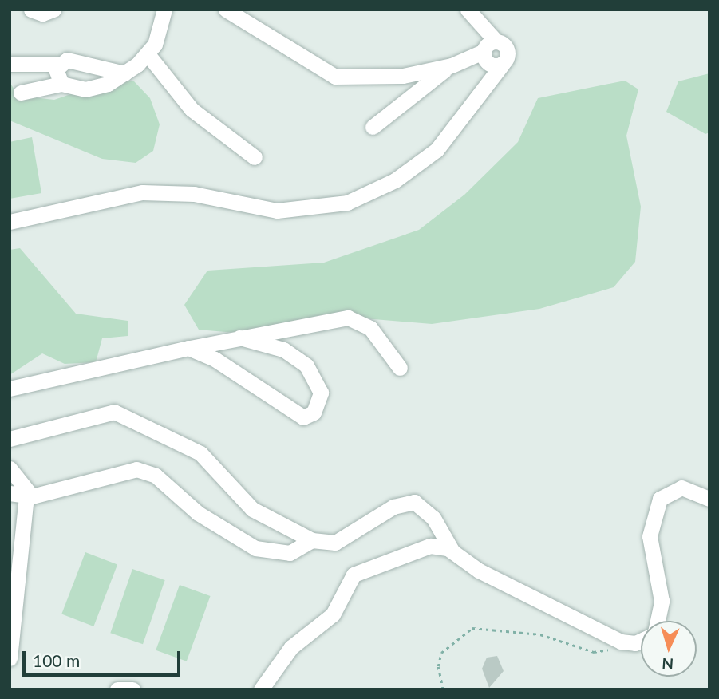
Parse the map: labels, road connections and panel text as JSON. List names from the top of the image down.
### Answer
{
  "scale_bar": "100 m",
  "north": "bottom"
}
